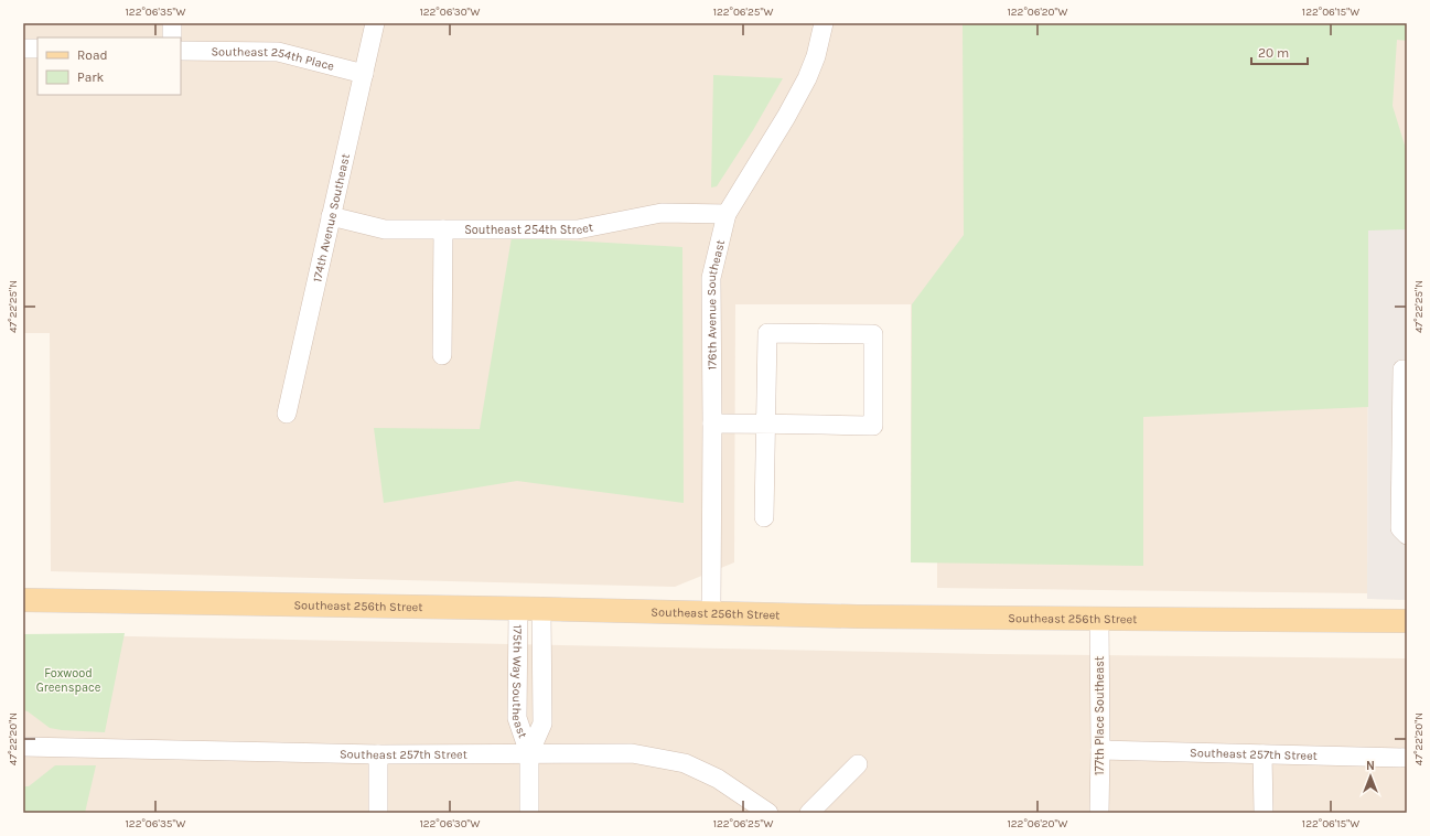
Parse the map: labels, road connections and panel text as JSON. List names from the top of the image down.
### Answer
{
  "streets": {
    "main road": ["Southeast 256th Street"],
    "street": [
      "Southeast 254th Place",
      "174th Avenue Southeast",
      "Southeast 254th Street",
      "176th Avenue Southeast",
      "175th Way Southeast",
      "177th Place Southeast",
      "Southeast 257th Street"
    ]
  },
  "crossings": [
    ["Southeast 254th Place", "174th Avenue Southeast"],
    ["174th Avenue Southeast", "Southeast 254th Street"],
    ["Southeast 254th Street", "176th Avenue Southeast"],
    ["176th Avenue Southeast", "Southeast 256th Street"],
    ["Southeast 256th Street", "175th Way Southeast"],
    ["Southeast 256th Street", "177th Place Southeast"],
    ["175th Way Southeast", "Southeast 257th Street"],
    ["177th Place Southeast", "Southeast 257th Street"]
  ],
  "parks": ["Foxwood Greenspace"],
  "legend": ["Road", "Park"],
  "scale_bar": "20 m",
  "north": "top",
  "coordinates": [
    "122°06'35\"W",
    "122°06'30\"W",
    "122°06'25\"W",
    "122°06'20\"W",
    "122°06'15\"W",
    "47°22'25\"N",
    "47°22'20\"N"
  ]
}
